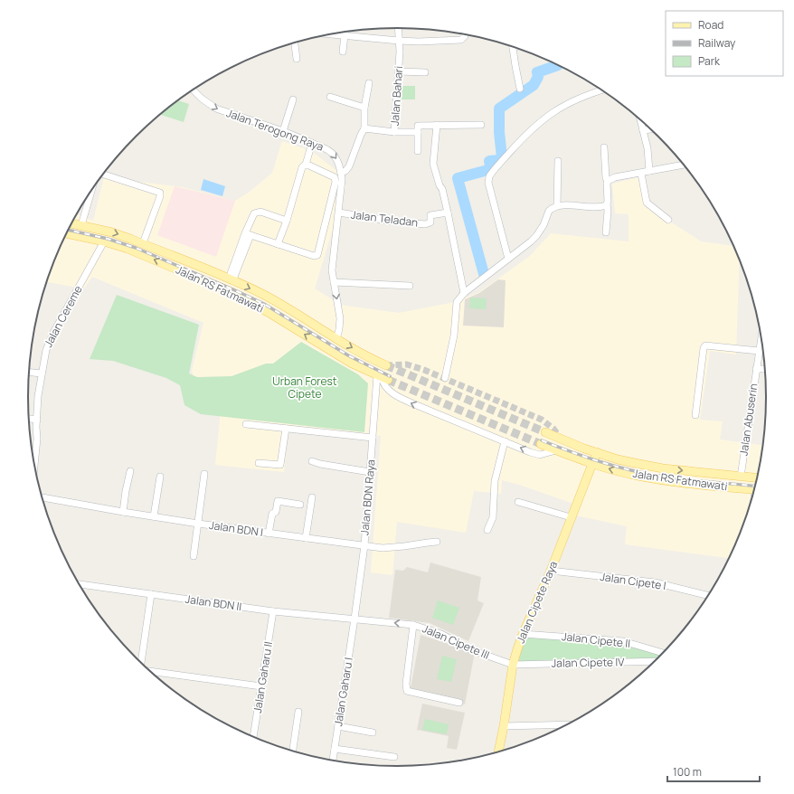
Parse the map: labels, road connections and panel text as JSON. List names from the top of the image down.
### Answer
{
  "streets": {
    "main road": ["Jalan RS Fatmawati", "Jalan Cipete Raya"],
    "street": [
      "Jalan Bahari",
      "Jalan Terogong Raya",
      "Jalan Teladan",
      "Jalan Cereme",
      "Jalan Abuserin",
      "Jalan BDN Raya",
      "Jalan BDN I",
      "Jalan Cipete I",
      "Jalan BDN II",
      "Jalan Cipete II",
      "Jalan Cipete III",
      "Jalan Cipete IV",
      "Jalan Gaharu II",
      "Jalan Gaharu I"
    ]
  },
  "crossings": [
    ["Jalan Terogong Raya", "Jalan Teladan"],
    ["Jalan Terogong Raya", "Jalan RS Fatmawati"],
    ["Jalan RS Fatmawati", "Jalan Cereme"],
    ["Jalan RS Fatmawati", "Jalan Abuserin"],
    ["Jalan RS Fatmawati", "Jalan BDN Raya"],
    ["Jalan RS Fatmawati", "Jalan Cipete Raya"],
    ["Jalan BDN Raya", "Jalan BDN I"],
    ["Jalan BDN Raya", "Jalan BDN II"],
    ["Jalan BDN Raya", "Jalan Cipete III"],
    ["Jalan BDN Raya", "Jalan Gaharu I"],
    ["Jalan Cipete I", "Jalan Cipete Raya"],
    ["Jalan Cipete Raya", "Jalan Cipete II"],
    ["Jalan Cipete Raya", "Jalan Cipete III"],
    ["Jalan Cipete Raya", "Jalan Cipete IV"],
    ["Jalan BDN II", "Jalan Cipete III"],
    ["Jalan BDN II", "Jalan Gaharu II"],
    ["Jalan BDN II", "Jalan Gaharu I"],
    ["Jalan Cipete III", "Jalan Cipete IV"],
    ["Jalan Cipete III", "Jalan Gaharu I"]
  ],
  "one_way": ["Jalan Terogong Raya", "Jalan Cipete III"],
  "parks": ["Urban Forest Cipete"],
  "legend": ["Road", "Railway", "Park"],
  "scale_bar": "100 m"
}
